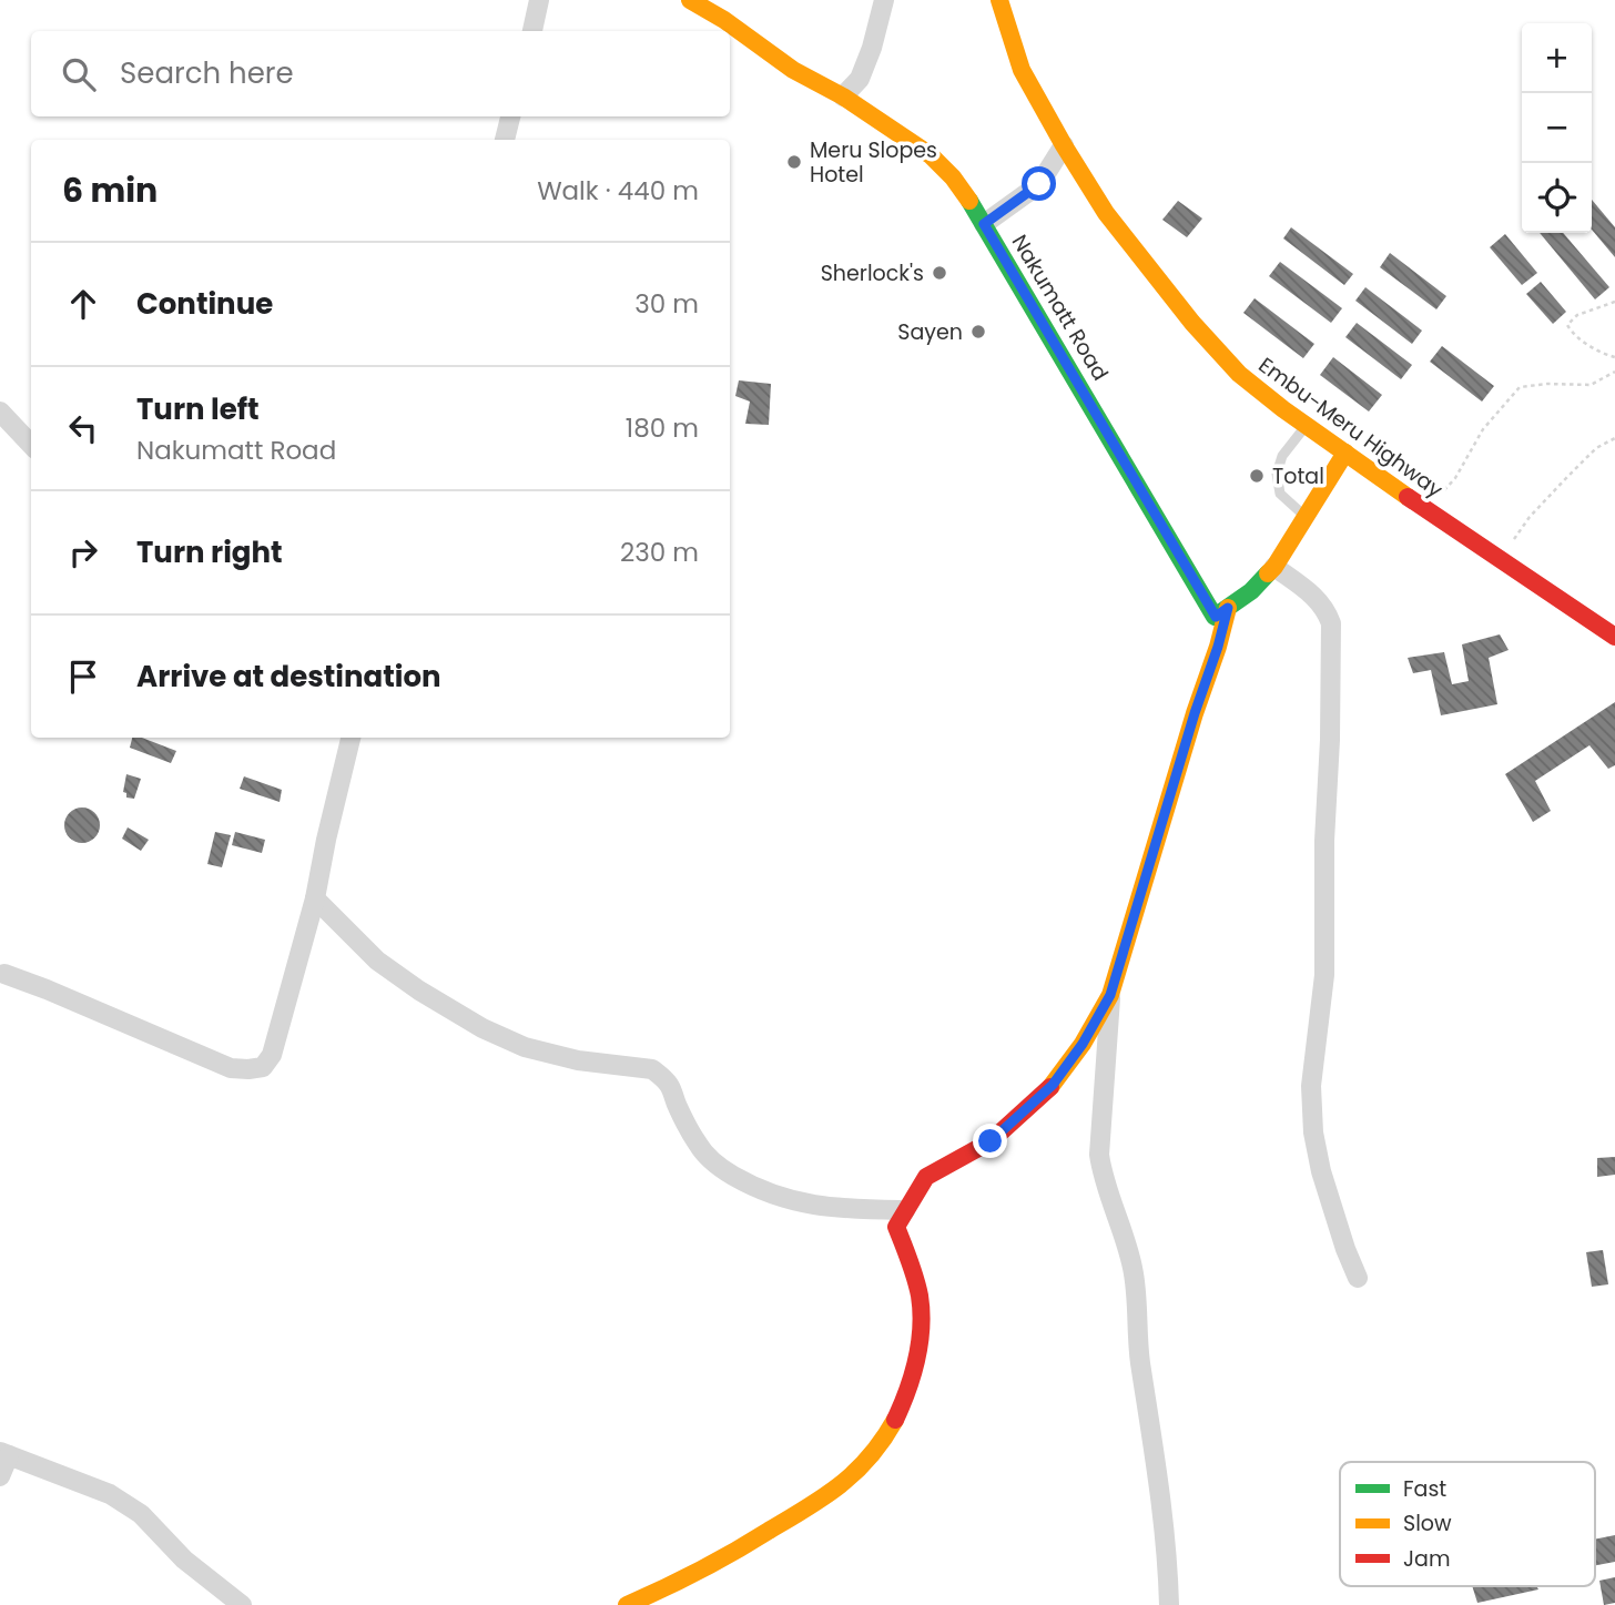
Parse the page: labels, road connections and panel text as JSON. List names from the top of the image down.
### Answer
{
  "streets": {
    "main road": ["Nakumatt Road", "Embu-Meru Highway"]
  },
  "places": [
    "Meru Slopes Hotel",
    "Sherlock's",
    "Sayen",
    "Total"
  ],
  "legend": ["Fast", "Slow", "Jam"],
  "page": {
    "map_buttons": ["+", "−"],
    "search": "Search here",
    "heading": ["6 min", "Walk · 440 m"],
    "list": [
      ["Continue", "30 m"],
      ["Turn left", "Nakumatt Road", "180 m"],
      ["Turn right", "230 m"],
      "Arrive at destination"
    ]
  }
}
